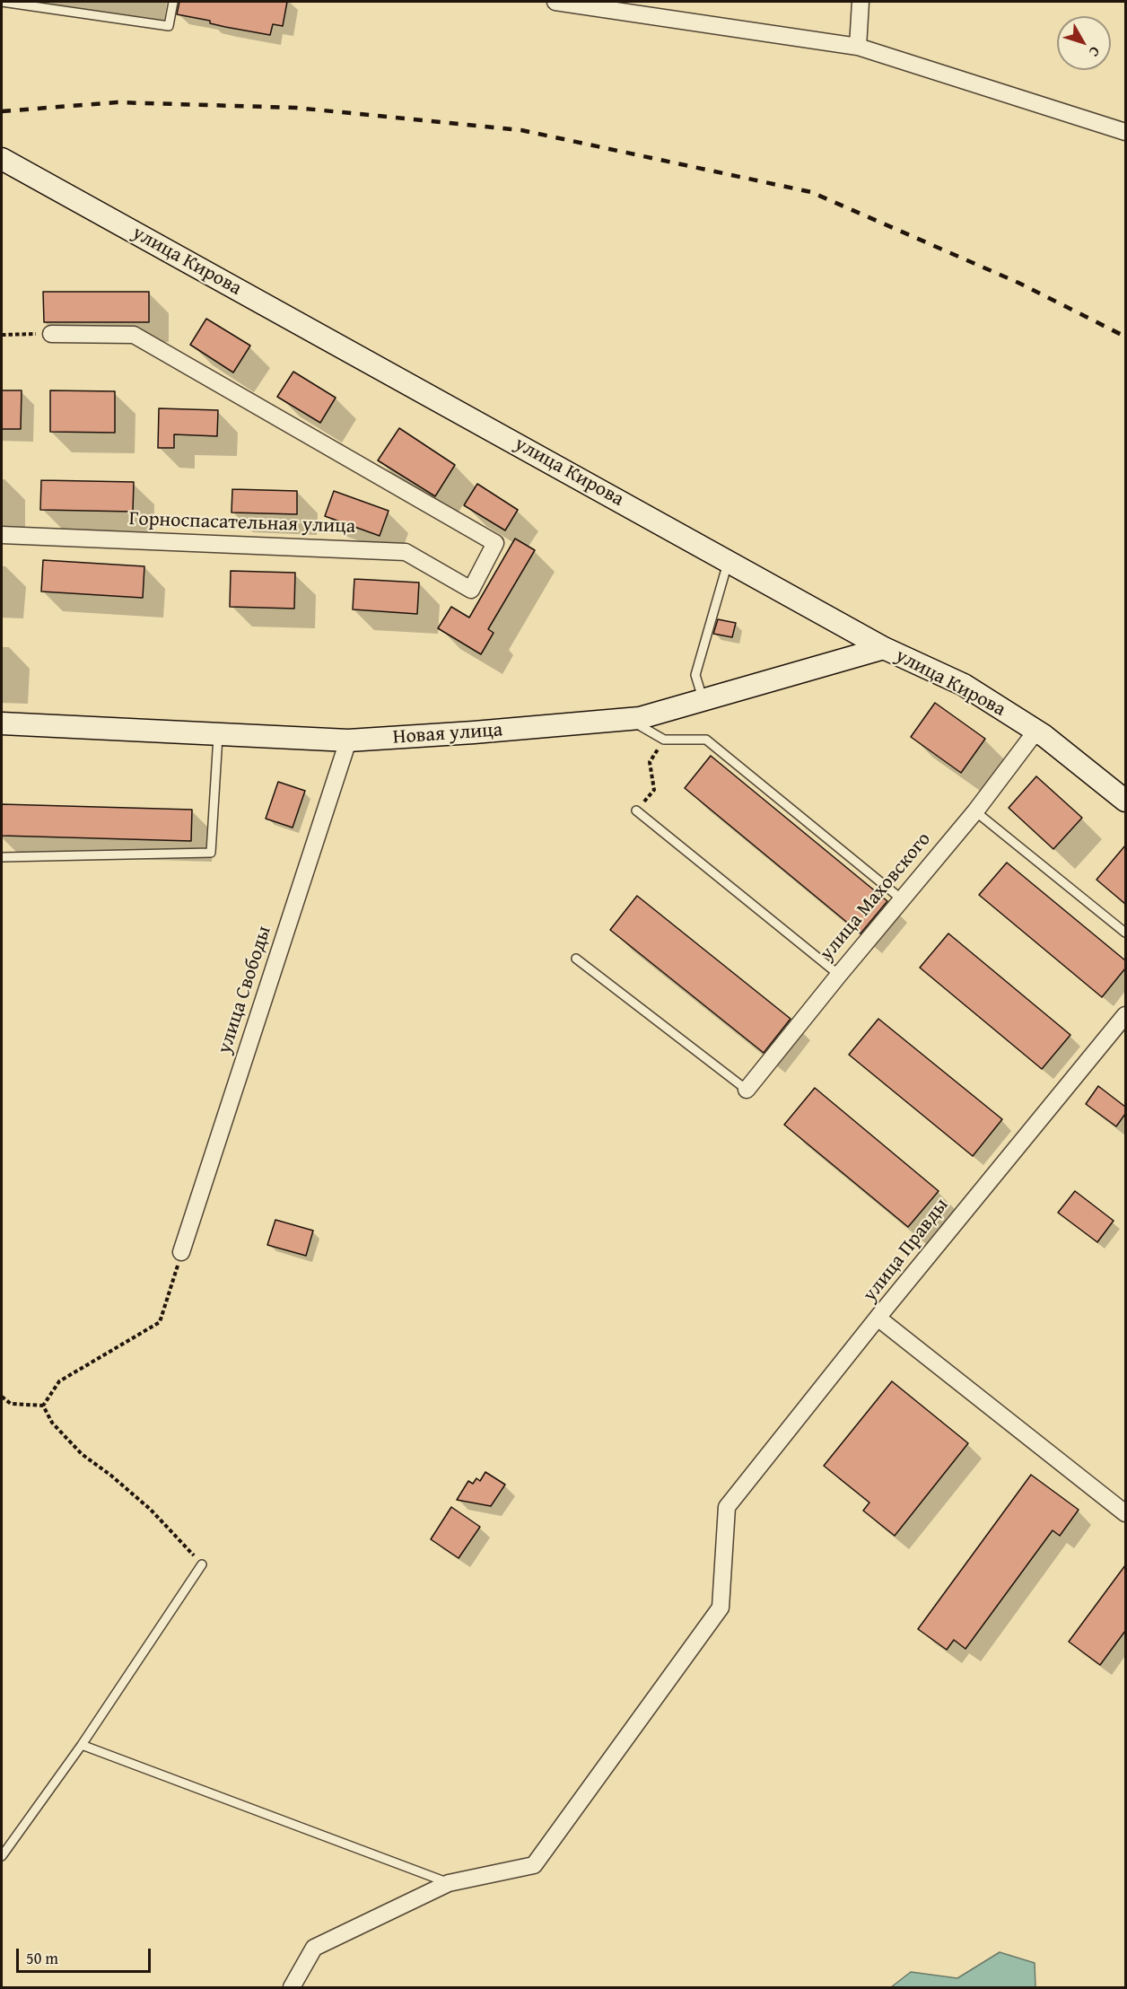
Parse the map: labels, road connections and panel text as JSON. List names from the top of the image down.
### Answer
{
  "streets": {
    "main road": ["улица Кирова", "Новая улица"],
    "street": [
      "Горноспасательная улица",
      "улица Маховского",
      "улица Свободы",
      "улица Правды"
    ]
  },
  "crossings": [
    ["улица Кирова", "Новая улица"],
    ["улица Кирова", "улица Маховского"],
    ["Новая улица", "улица Свободы"]
  ],
  "scale_bar": "50 m",
  "north": "bottom right"
}
